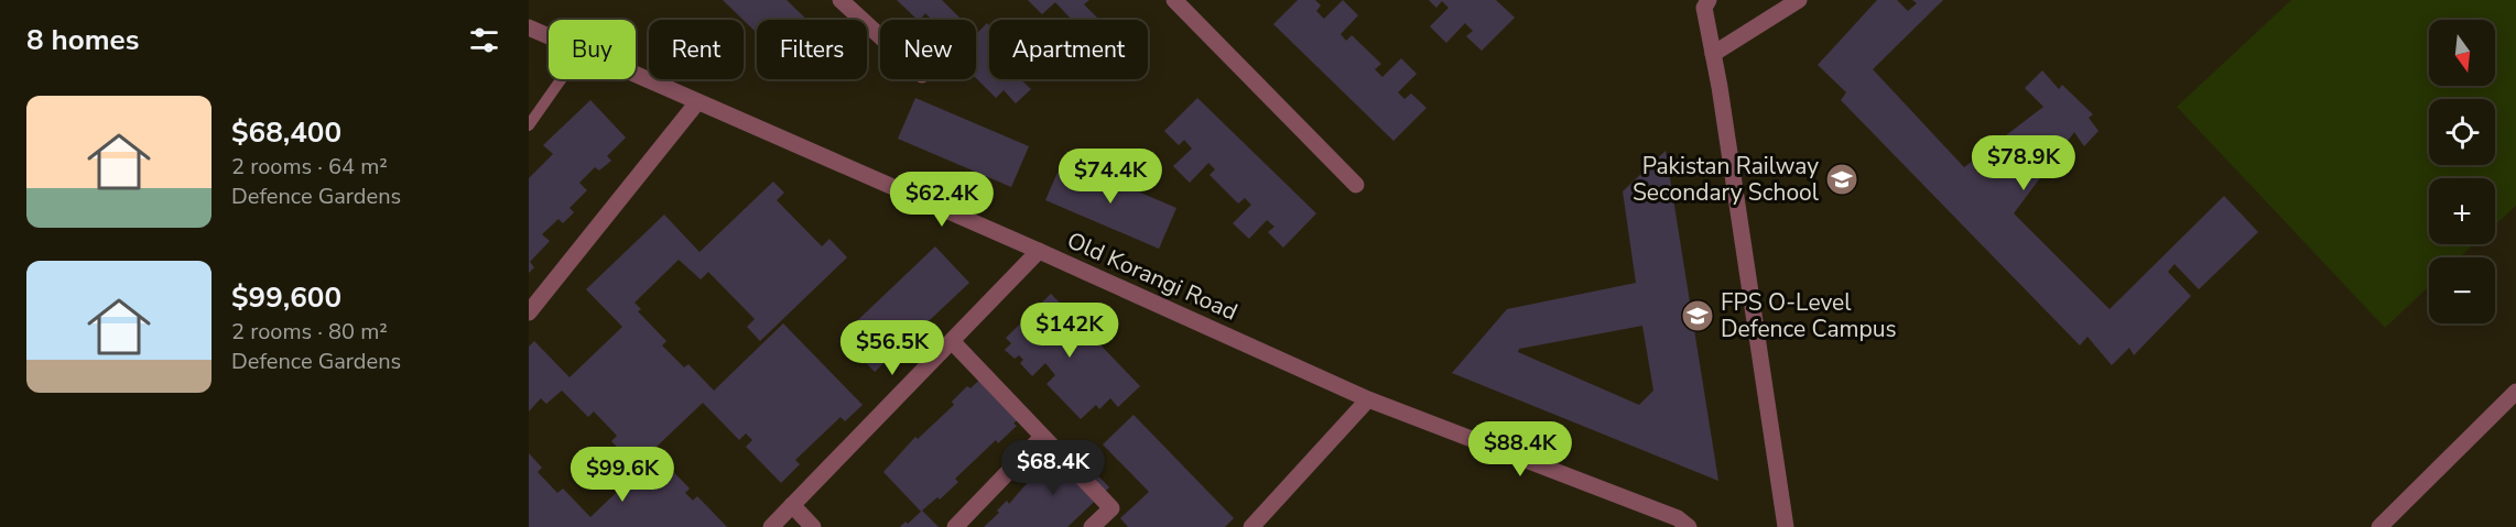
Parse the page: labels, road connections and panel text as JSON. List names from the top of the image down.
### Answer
{
  "streets": {
    "street": ["Old Korangi Road"]
  },
  "places": {
    "school or university": ["Pakistan Railway Secondary School", "FPS O-Level Defence Campus"]
  },
  "north": "bottom",
  "page": {
    "heading": "8 homes",
    "map_buttons": ["+", "−"],
    "chip": [
      "Buy",
      "Rent",
      "Filters",
      "New",
      "Apartment"
    ],
    "list": [
      {
        "name": "$68,400",
        "note": "2 rooms · 64 m² · Defence Gardens"
      },
      {
        "name": "$99,600",
        "note": "2 rooms · 80 m² · Defence Gardens"
      }
    ],
    "price": [
      "$78.9K",
      "$74.4K",
      "$62.4K",
      "$142K",
      "$56.5K",
      "$88.4K",
      "$68.4K",
      "$99.6K"
    ]
  }
}
